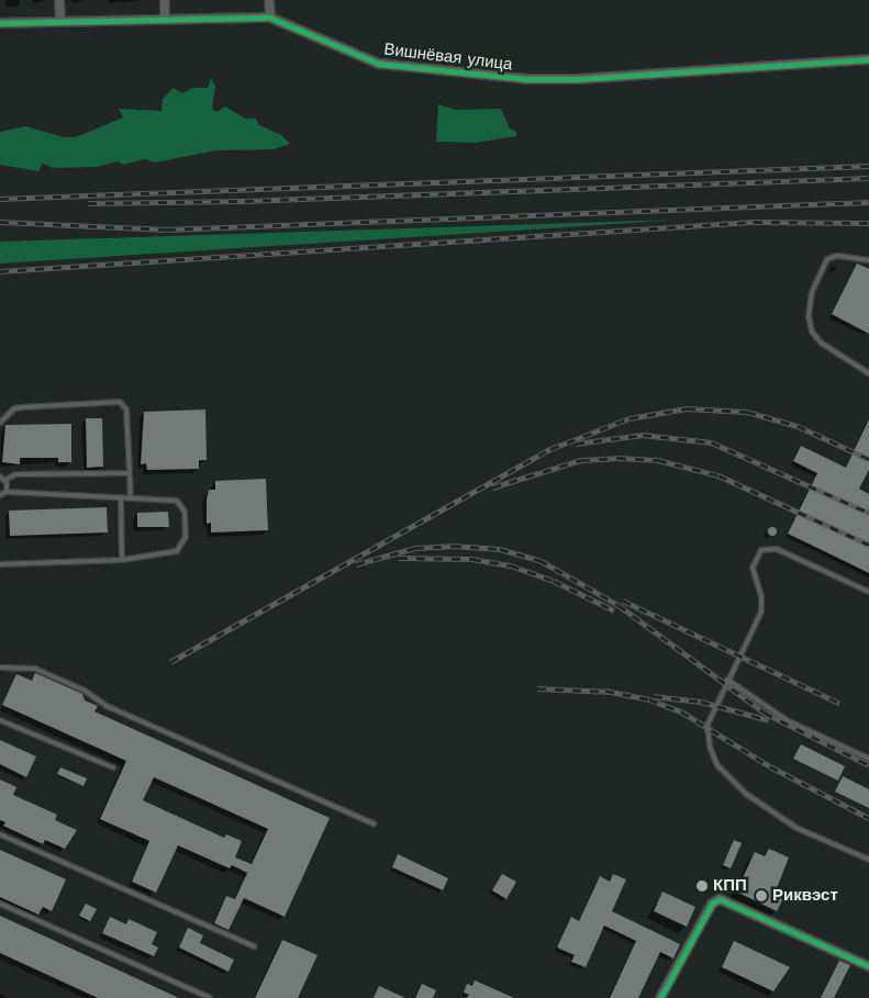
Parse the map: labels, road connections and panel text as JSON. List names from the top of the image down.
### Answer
{
  "streets": {
    "street": ["Вишнёвая улица"]
  },
  "places": ["КПП", "Риквэст"]
}
